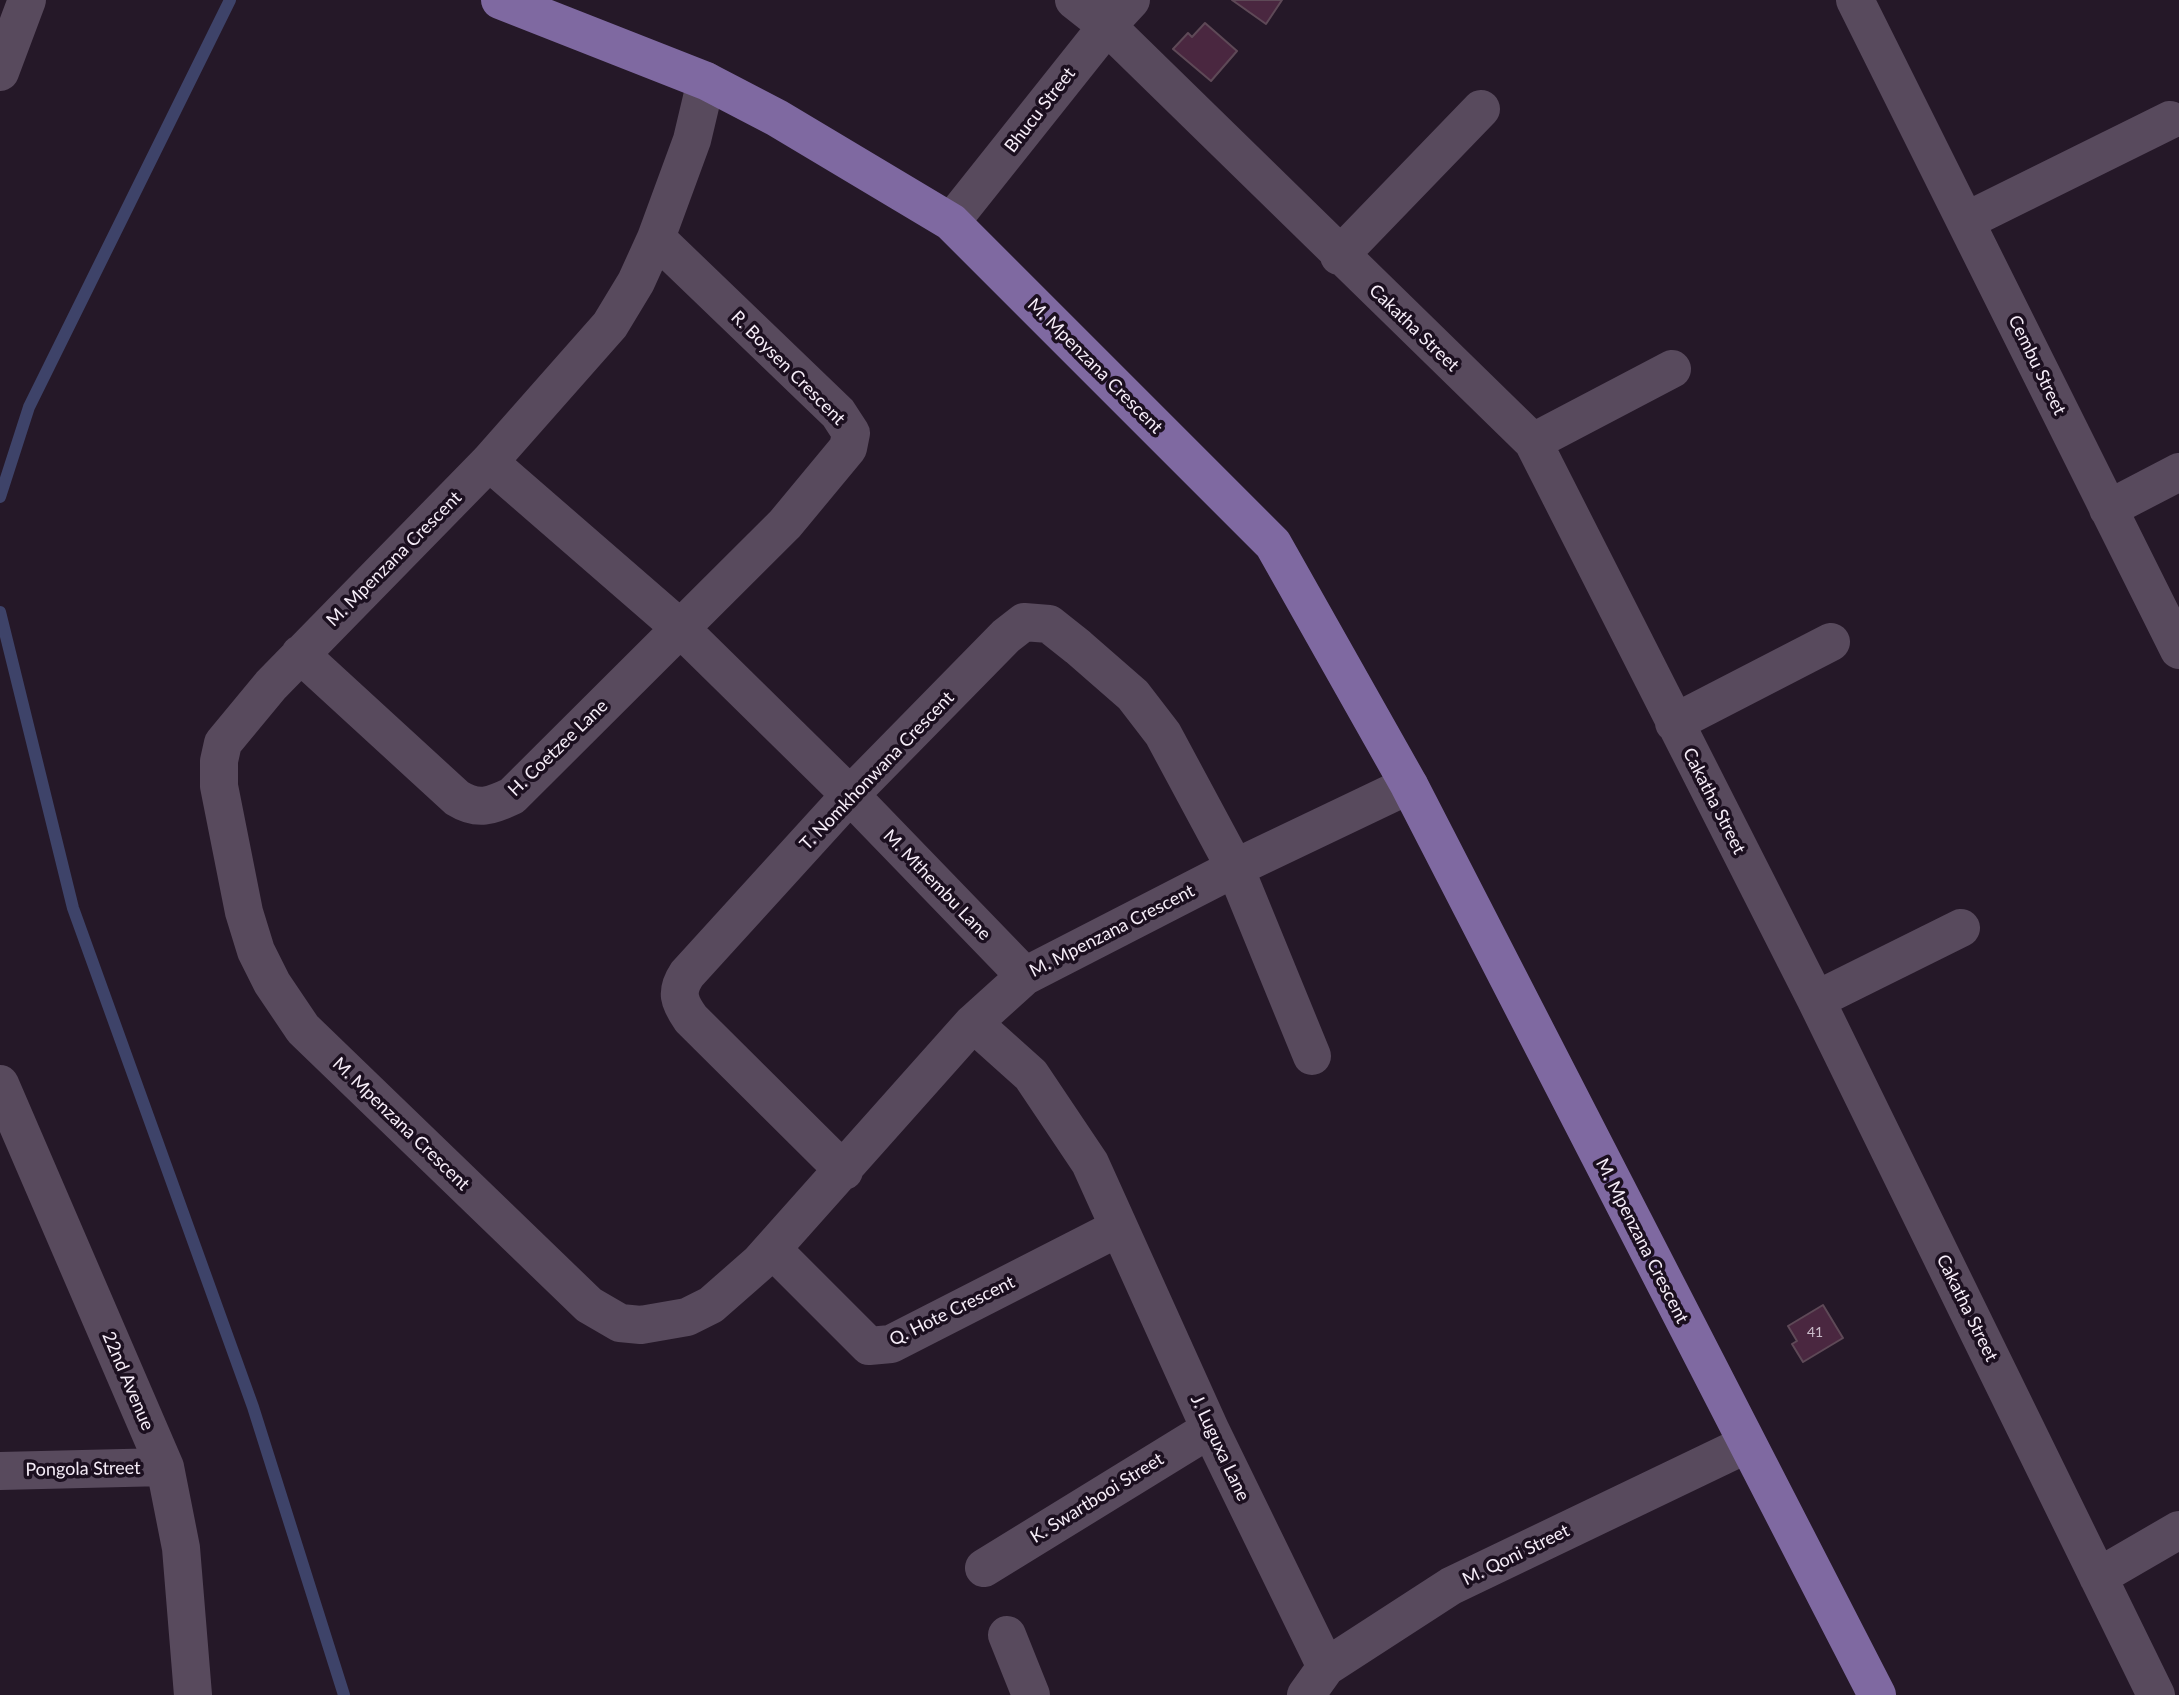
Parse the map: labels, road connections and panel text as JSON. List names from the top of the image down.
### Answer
{
  "streets": {
    "main road": ["M. Mpenzana Crescent"],
    "street": [
      "Bhucu Street",
      "Cakatha Street",
      "Cembu Street",
      "R. Boysen Crescent",
      "H. Coetzee Lane",
      "T. Nomkhonwana Crescent",
      "M. Mthembu Lane",
      "Q. Hote Crescent",
      "22nd Avenue",
      "J. Luguxa Lane",
      "Pongola Street",
      "K. Swartbooi Street",
      "M. Qoni Street"
    ]
  },
  "crossings": [
    ["Bhucu Street", "Cakatha Street"],
    ["Bhucu Street", "M. Mpenzana Crescent"],
    ["M. Mpenzana Crescent", "R. Boysen Crescent"],
    ["M. Mpenzana Crescent", "H. Coetzee Lane"],
    ["M. Mpenzana Crescent", "T. Nomkhonwana Crescent"],
    ["M. Mpenzana Crescent", "M. Mthembu Lane"],
    ["M. Mpenzana Crescent", "Q. Hote Crescent"],
    ["M. Mpenzana Crescent", "J. Luguxa Lane"],
    ["M. Mpenzana Crescent", "M. Qoni Street"],
    ["R. Boysen Crescent", "H. Coetzee Lane"],
    ["T. Nomkhonwana Crescent", "M. Mthembu Lane"],
    ["Q. Hote Crescent", "J. Luguxa Lane"],
    ["22nd Avenue", "Pongola Street"],
    ["J. Luguxa Lane", "K. Swartbooi Street"],
    ["J. Luguxa Lane", "M. Qoni Street"]
  ],
  "house_numbers": ["41"]
}
